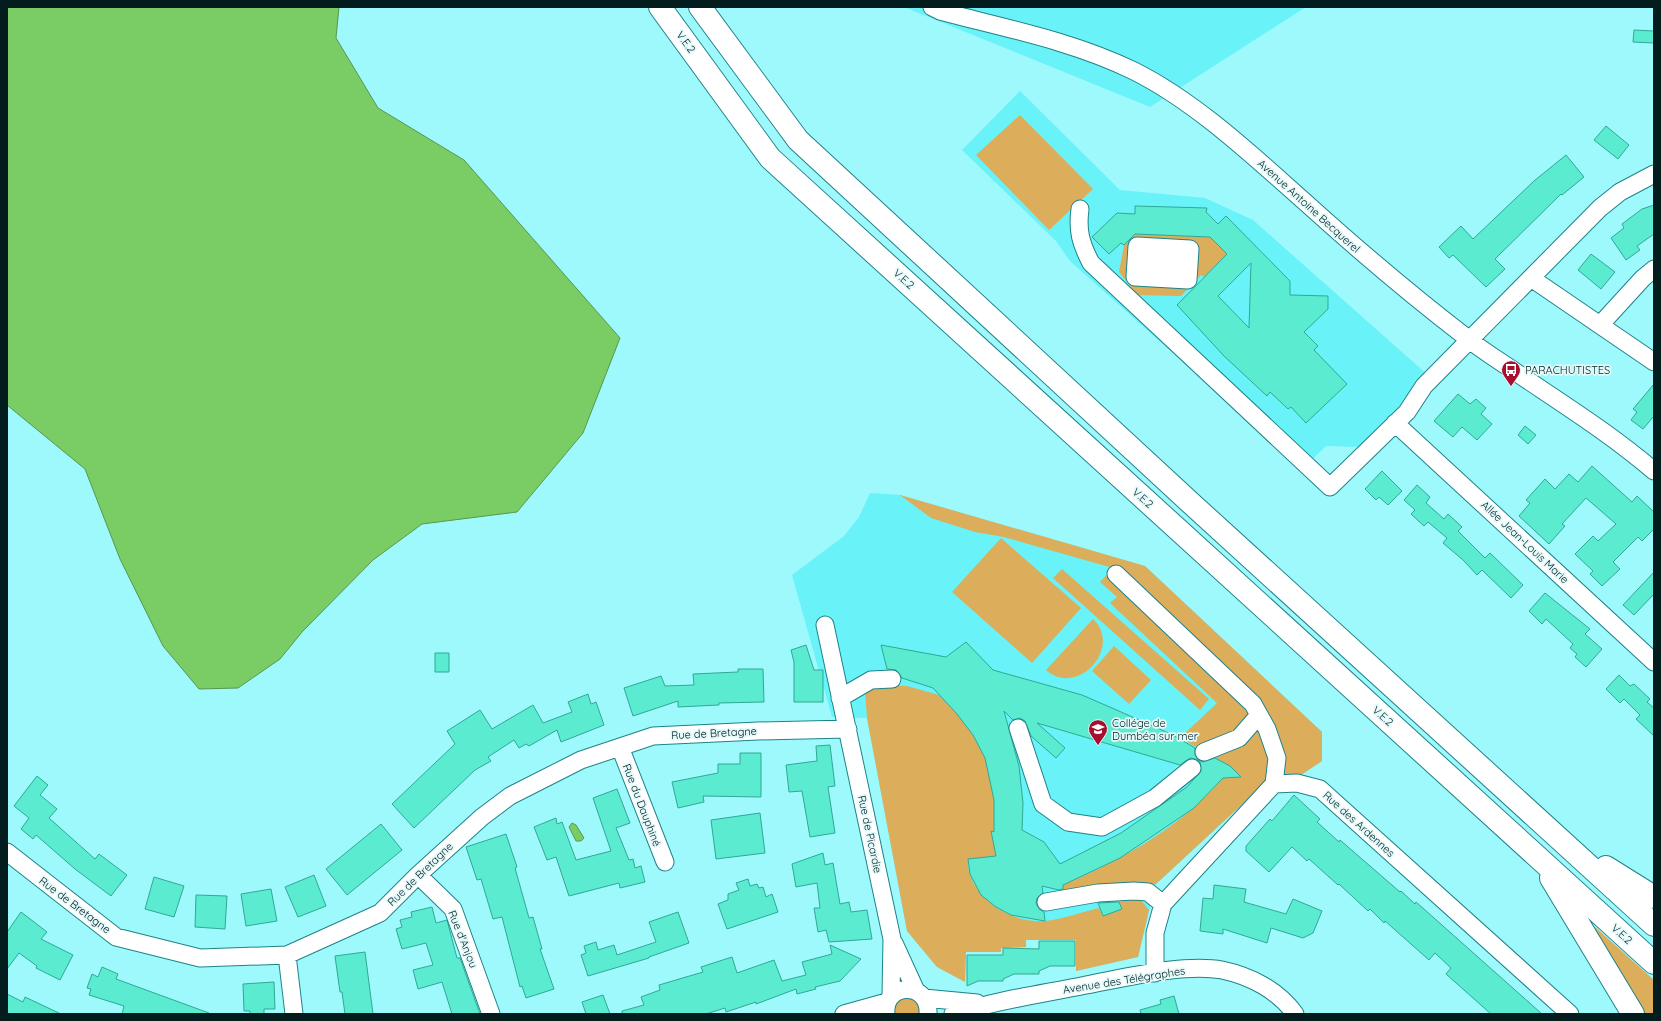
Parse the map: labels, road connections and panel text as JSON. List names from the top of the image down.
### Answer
{
  "streets": {
    "highway": ["V.E.2"],
    "street": [
      "Avenue Antoine Becquerel",
      "Allée Jean-Louis Marie",
      "Rue de Bretagne",
      "Rue du Dauphiné",
      "Rue des Ardennes",
      "Rue de Picardie",
      "Rue d'Anjou",
      "Avenue des Télégraphes"
    ]
  },
  "crossings": [
    ["Rue de Bretagne", "Rue du Dauphiné"],
    ["Rue de Bretagne", "Rue de Picardie"],
    ["Rue de Bretagne", "Rue d'Anjou"],
    ["Rue de Picardie", "Avenue des Télégraphes"]
  ],
  "places": {
    "bus stop": ["PARACHUTISTES"],
    "school or university": ["Collége de Dumbéa sur mer"]
  }
}
